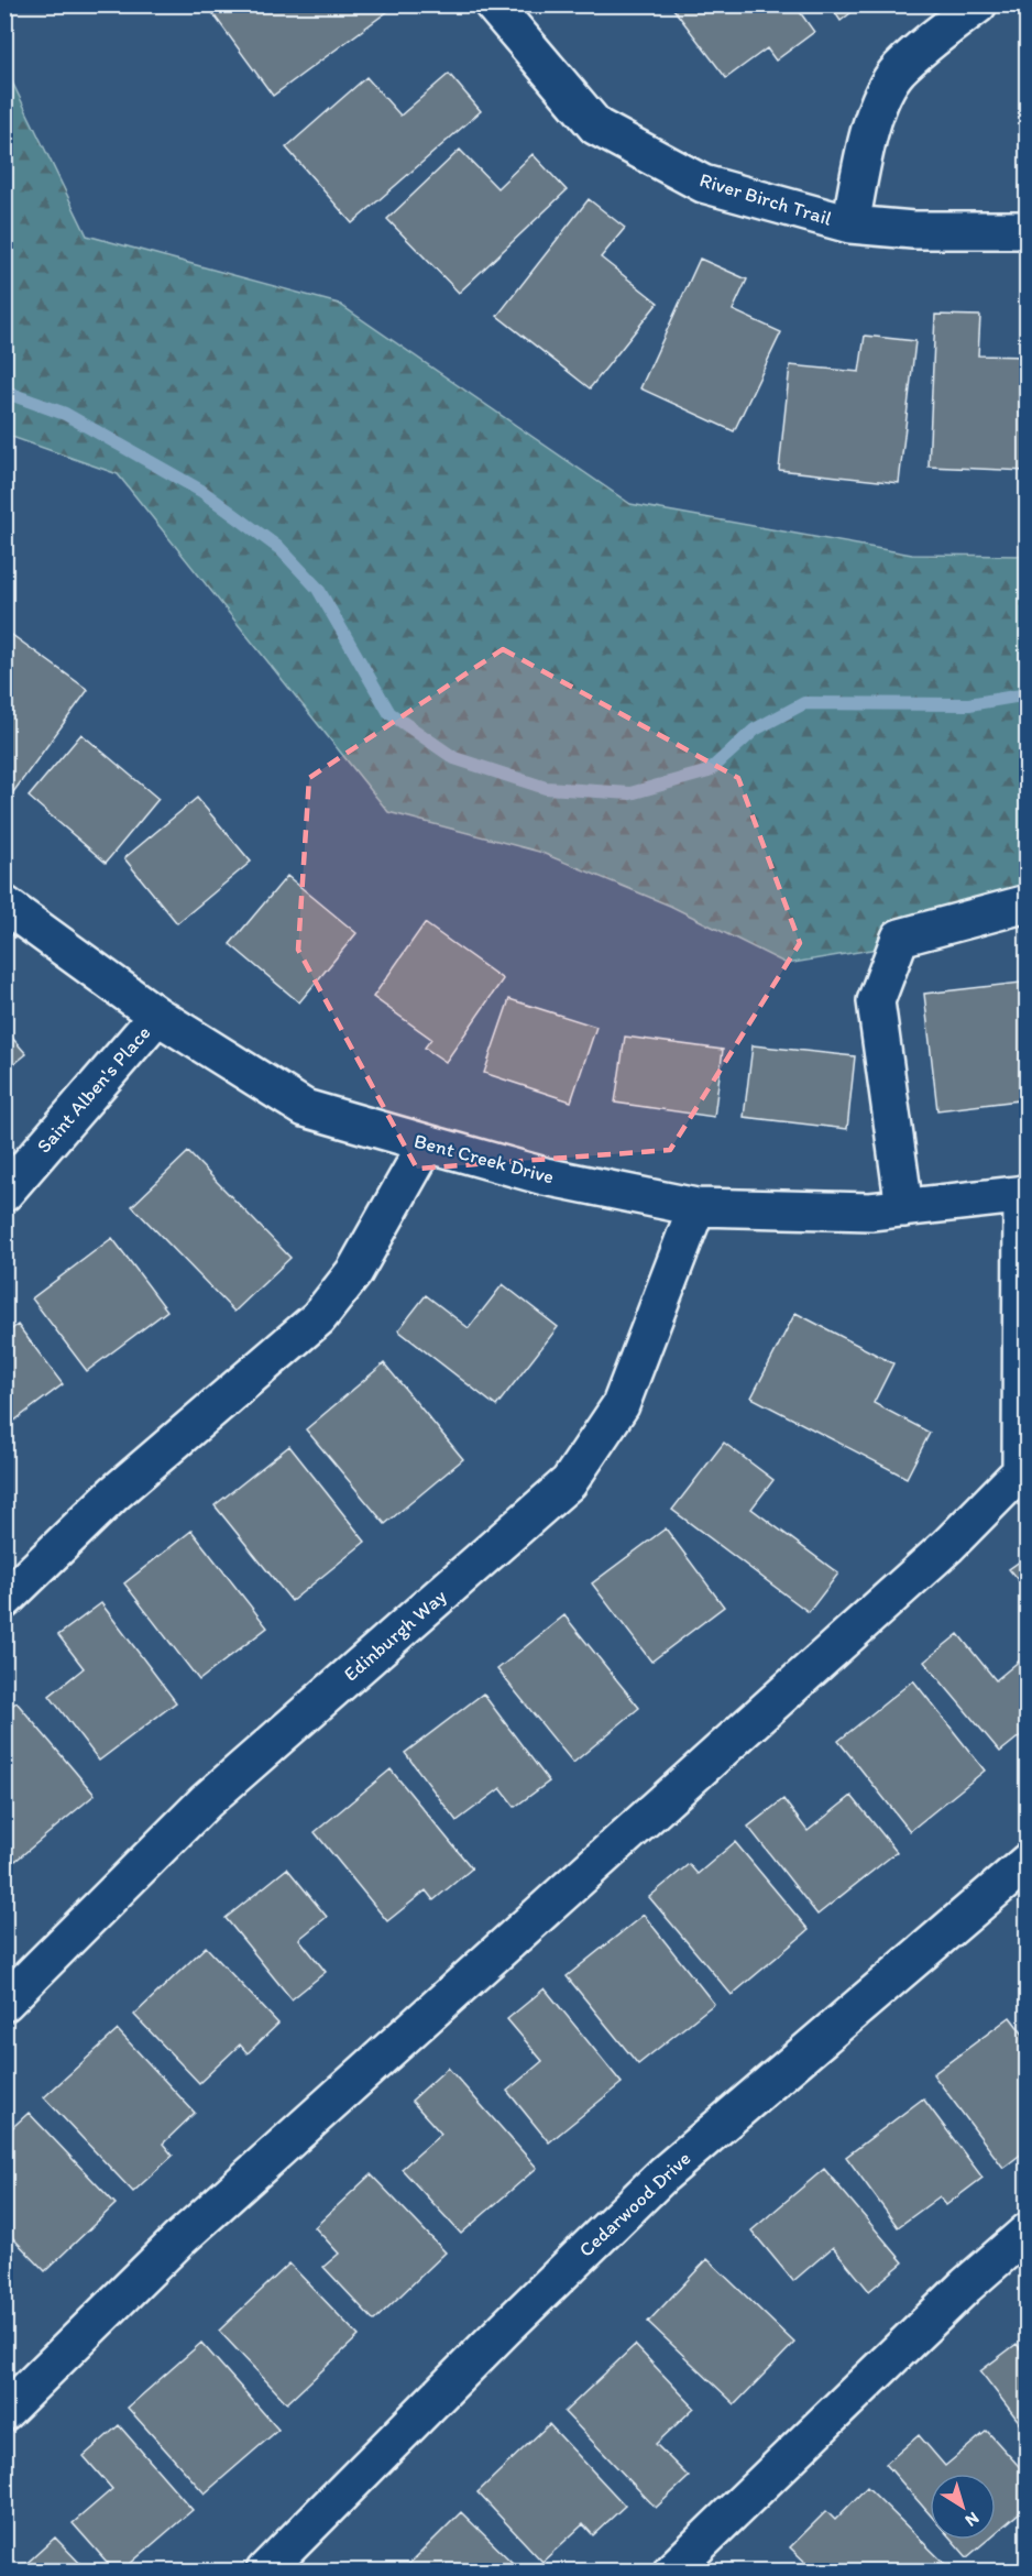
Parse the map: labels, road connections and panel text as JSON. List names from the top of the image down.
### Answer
{
  "streets": {
    "street": [
      "River Birch Trail",
      "Saint Alben's Place",
      "Bent Creek Drive",
      "Edinburgh Way",
      "Cedarwood Drive"
    ]
  },
  "crossings": [
    ["Saint Alben's Place", "Bent Creek Drive"],
    ["Bent Creek Drive", "Edinburgh Way"]
  ],
  "north": "bottom right"
}
